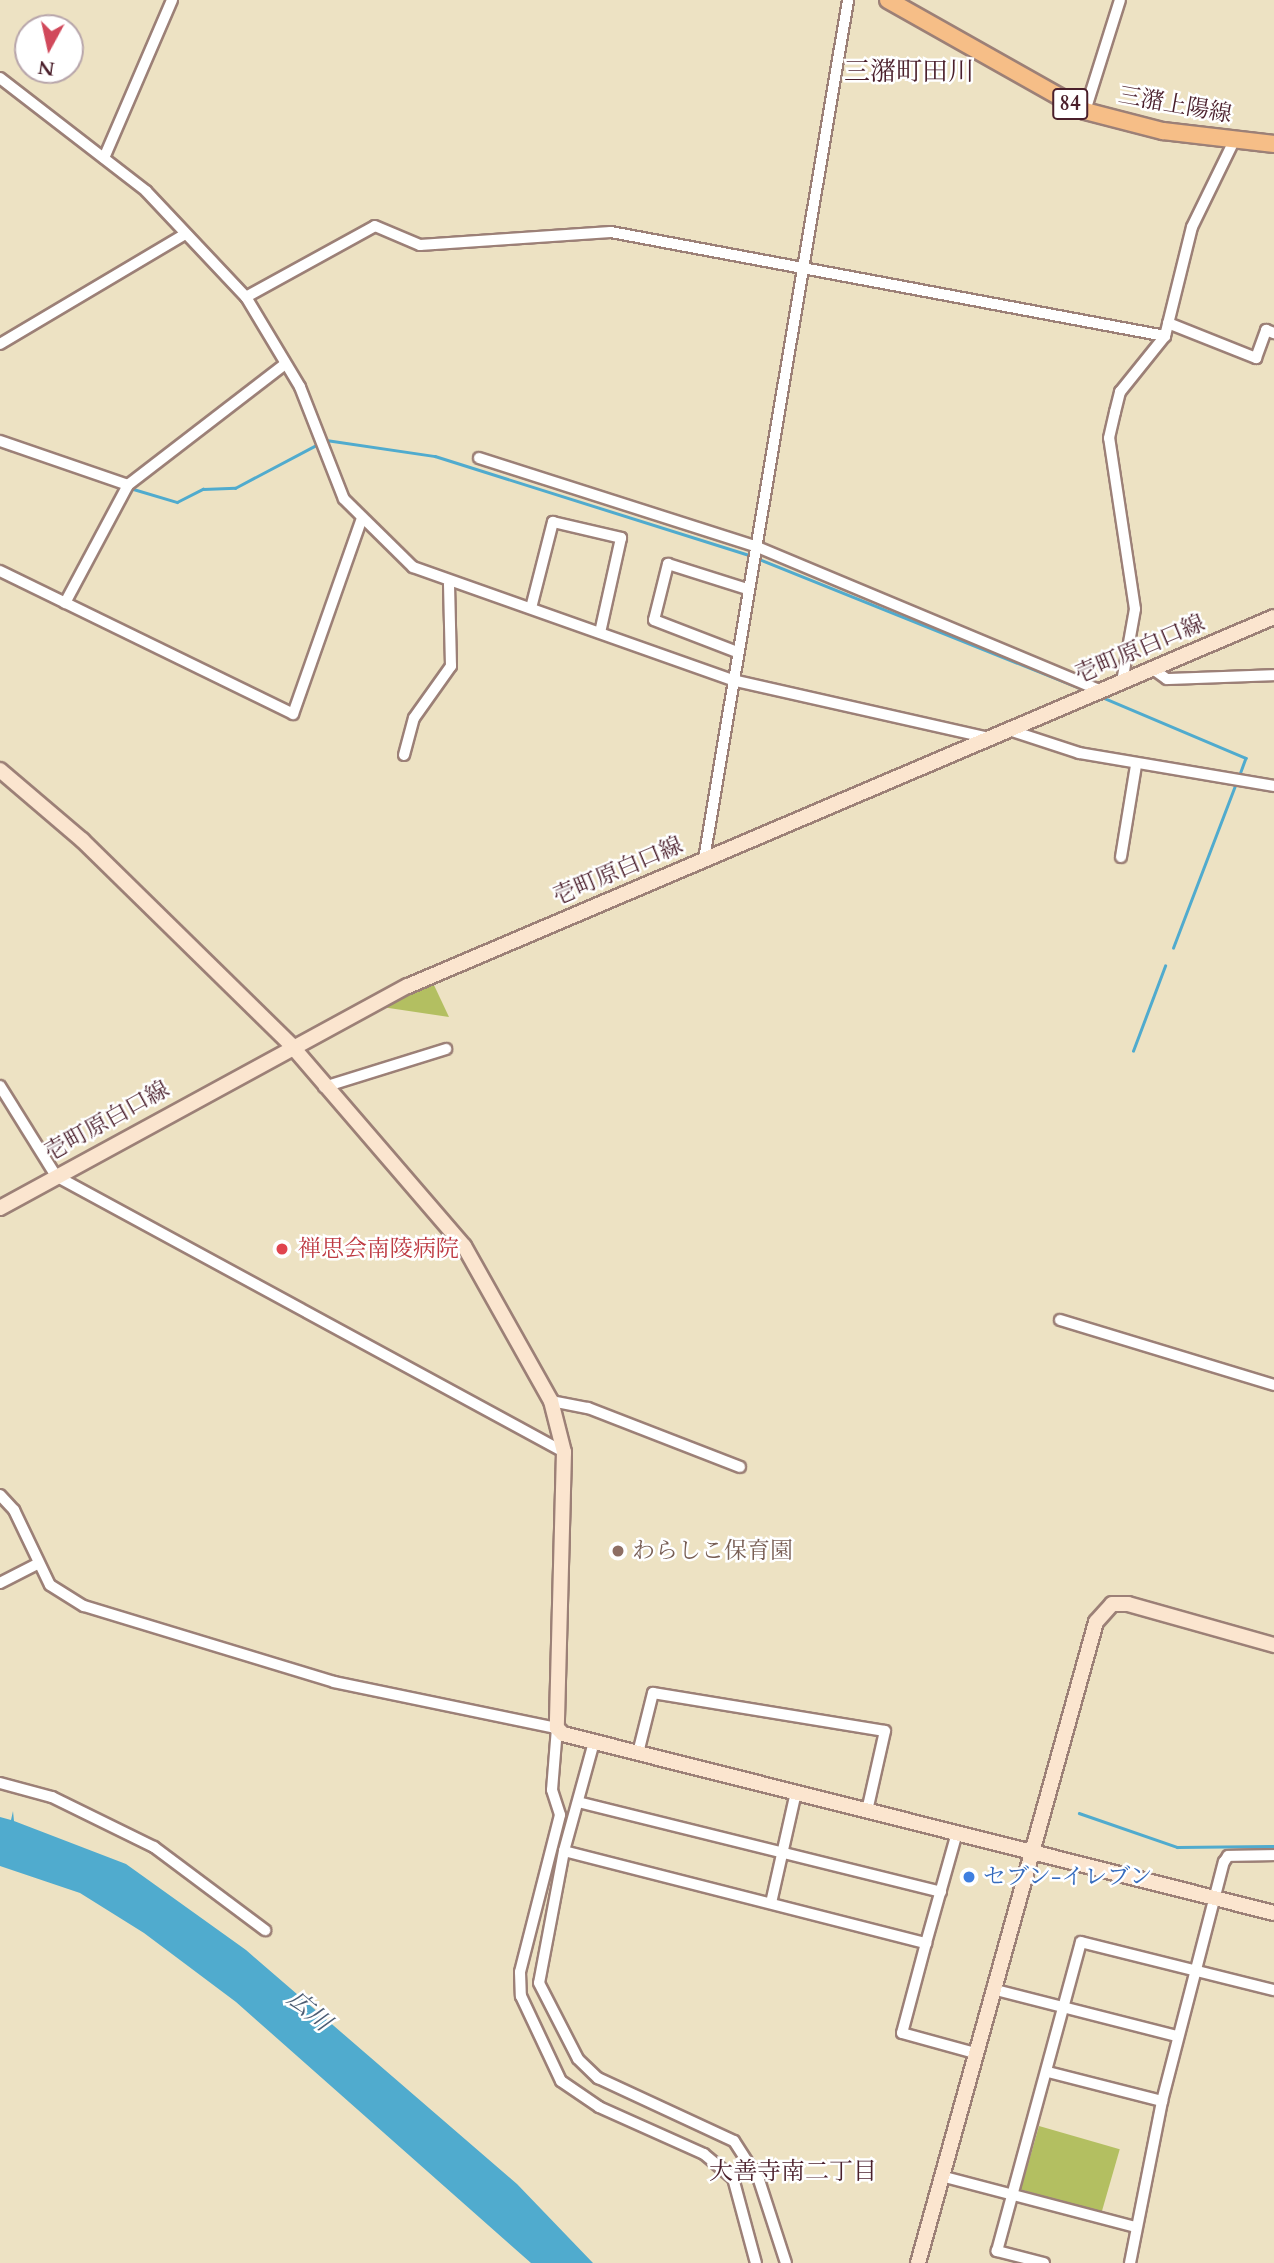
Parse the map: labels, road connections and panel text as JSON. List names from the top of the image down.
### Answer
{
  "streets": {
    "main road": ["84", "三潴上陽線"],
    "street": ["壱町原白口線"]
  },
  "districts": ["三潴町田川", "大善寺南二丁目"],
  "water": ["広川"],
  "places": ["禅思会南陵病院", "わらしこ保育園", "セブン-イレブン"],
  "north": "bottom"
}
